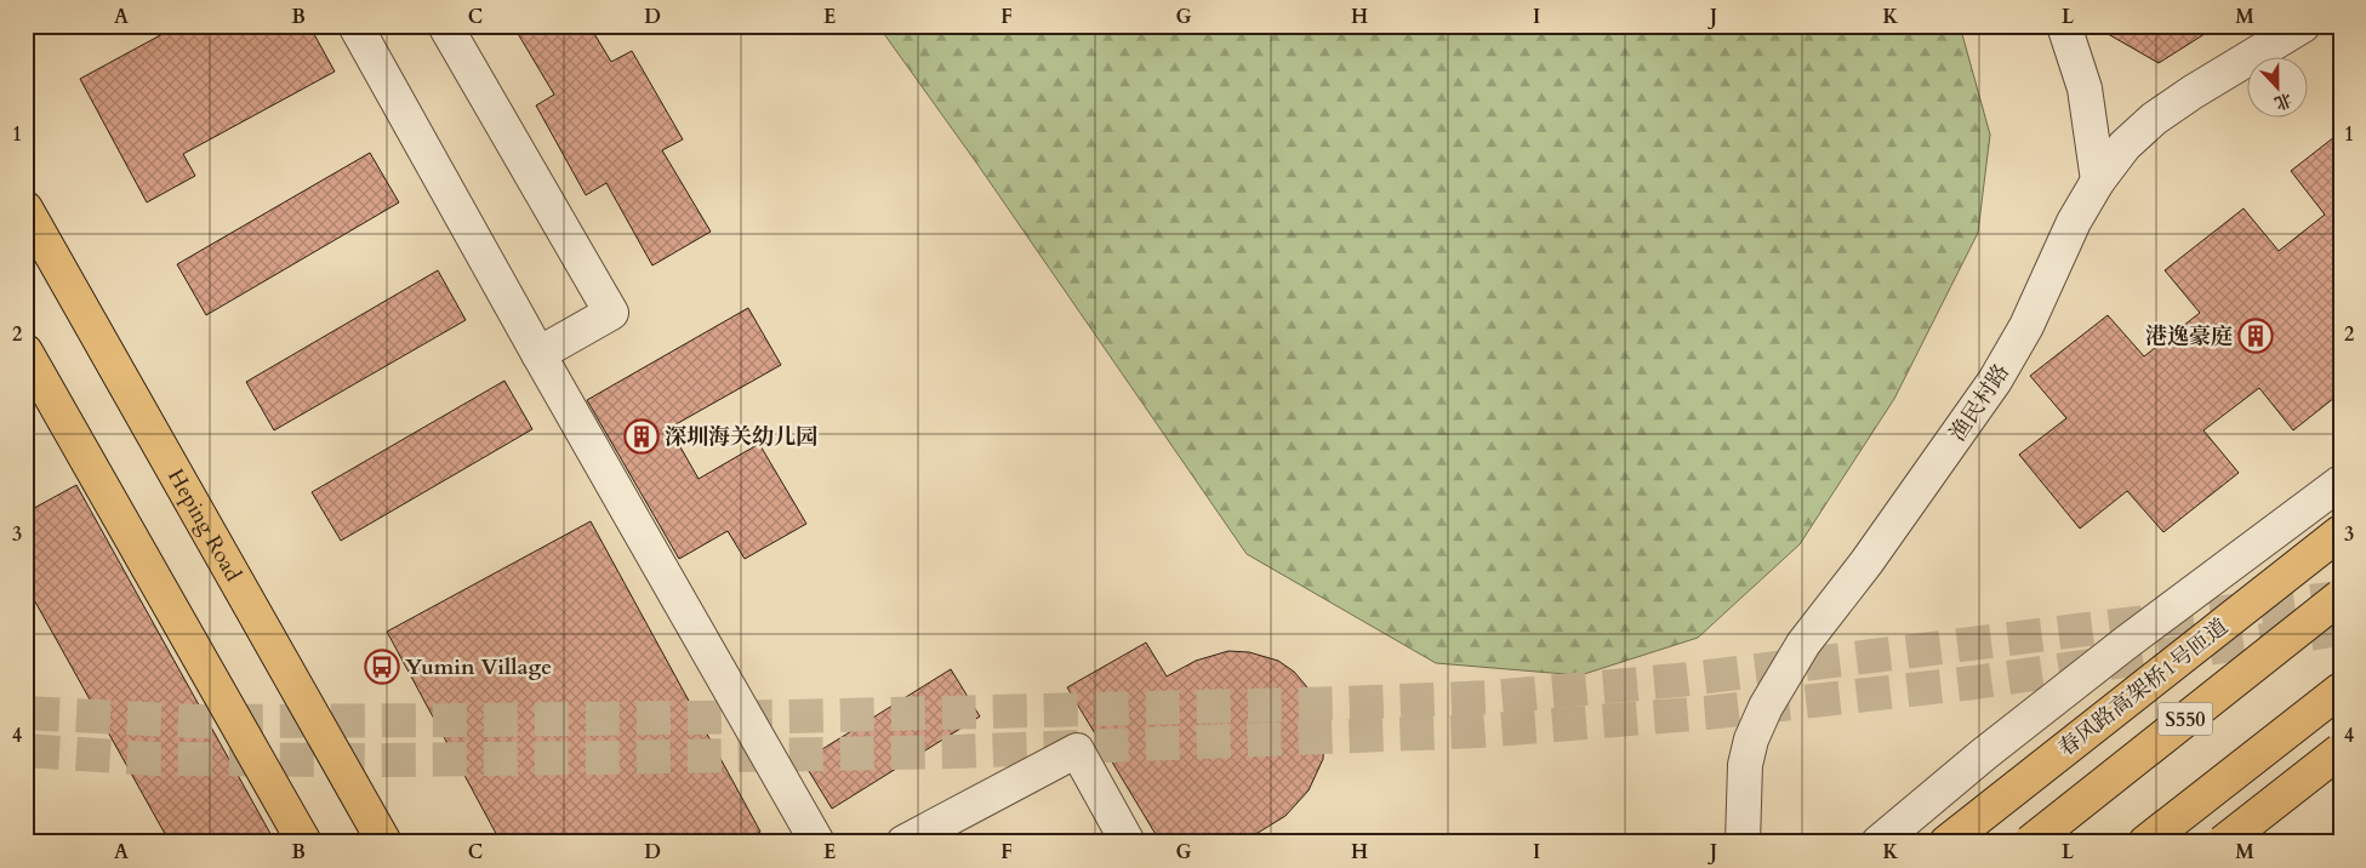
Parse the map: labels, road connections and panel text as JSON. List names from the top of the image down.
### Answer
{
  "streets": {
    "main road": ["Heping Road", "春风路高架桥1号匝道", "S550"],
    "street": ["渔民村路"]
  },
  "places": {
    "building": ["港逸豪庭", "深圳海关幼儿园"],
    "bus stop": ["Yumin Village"]
  },
  "north": "bottom",
  "grid": {
    "columns": [
      "A",
      "B",
      "C",
      "D",
      "E",
      "F",
      "G",
      "H",
      "I",
      "J",
      "K",
      "L",
      "M"
    ],
    "rows": [
      "1",
      "2",
      "3",
      "4"
    ]
  }
}
